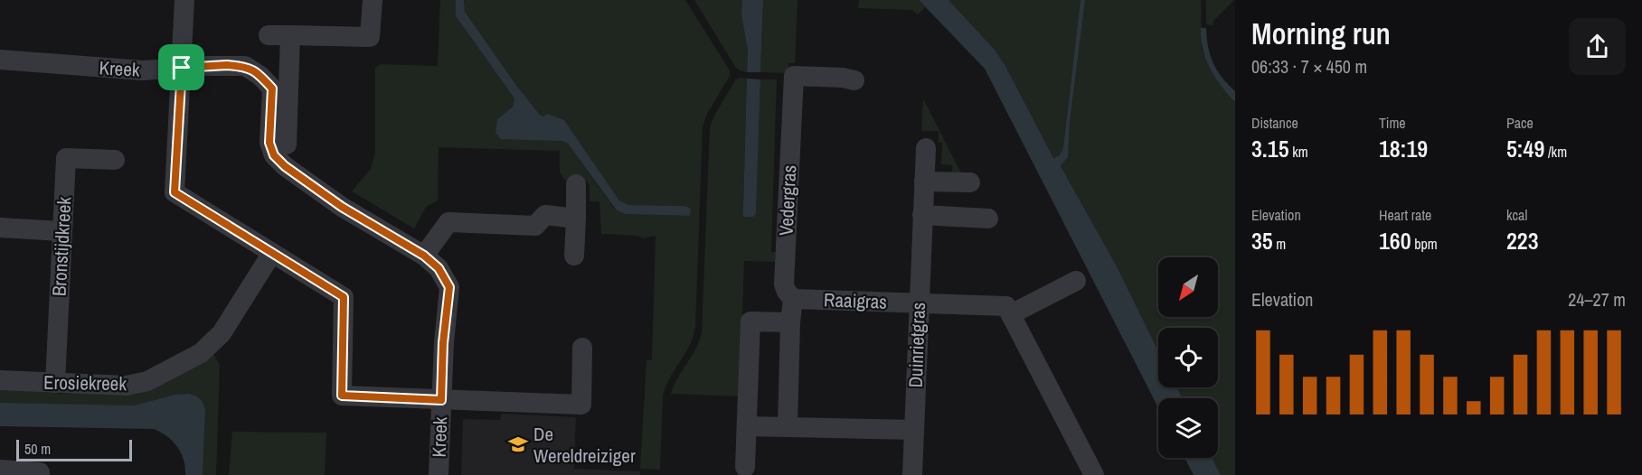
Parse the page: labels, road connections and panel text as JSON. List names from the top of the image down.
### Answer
{
  "streets": {
    "street": [
      "Kreek",
      "Vedergras",
      "Bronstijdkreek",
      "Raaigras",
      "Duinrietgras",
      "Erosiekreek"
    ]
  },
  "crossings": [
    ["Vedergras", "Raaigras"],
    ["Bronstijdkreek", "Erosiekreek"],
    ["Raaigras", "Duinrietgras"]
  ],
  "places": {
    "school or university": ["De Wereldreiziger"]
  },
  "scale_bar": "50 m",
  "north": "bottom left",
  "page": {
    "heading": ["Morning run", "06:33 · 7 × 450 m"],
    "stats": [
      ["Distance", "3.15 km"],
      ["Time", "18:19"],
      ["Pace", "5:49 /km"],
      ["Elevation", "35 m"],
      ["Heart rate", "160 bpm"],
      ["kcal", "223"]
    ],
    "chart": ["Elevation", "24–27 m"],
    "scale": "50 m"
  }
}
